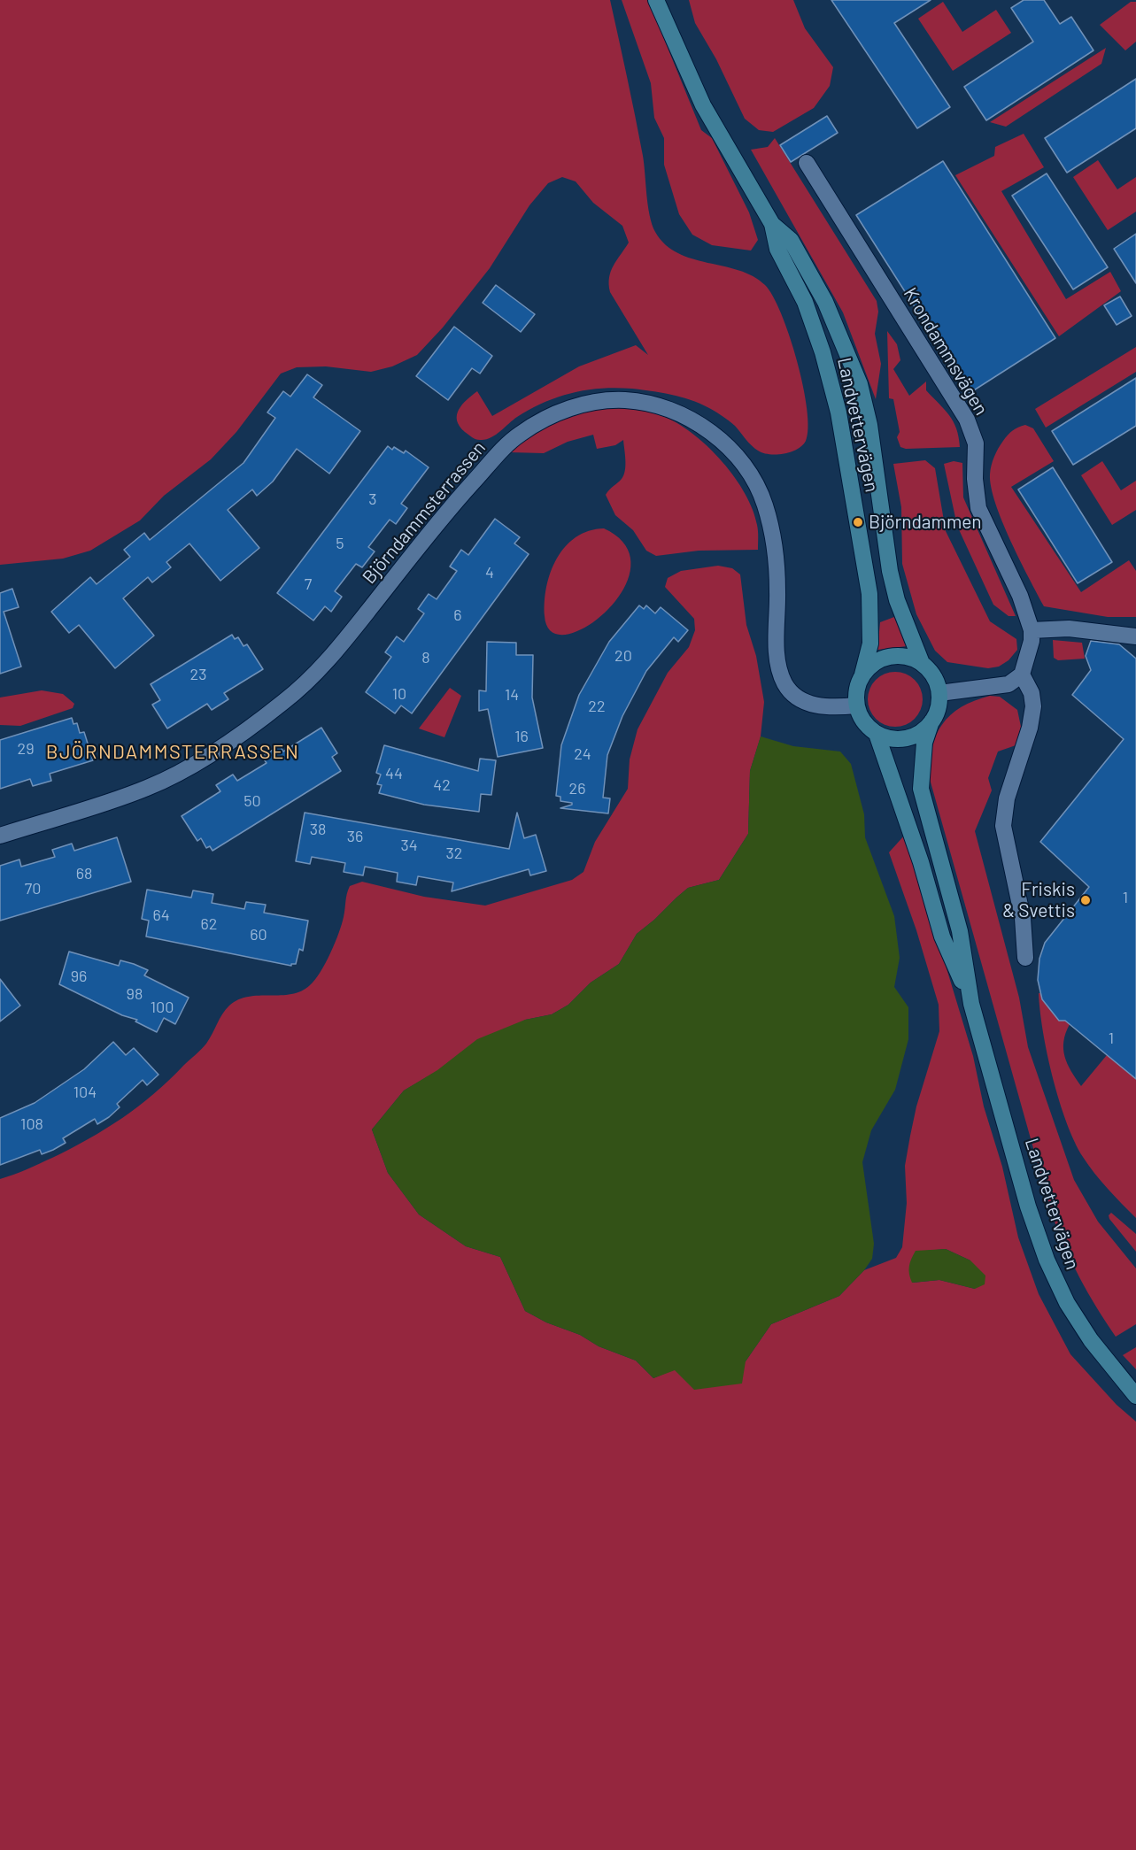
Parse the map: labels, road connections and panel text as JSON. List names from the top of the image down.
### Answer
{
  "streets": {
    "street": ["Krondammsvägen", "Landvettervägen", "Björndammsterrassen"]
  },
  "crossings": [
    ["Landvettervägen", "Björndammsterrassen"]
  ],
  "districts": ["BJÖRNDAMMSTERRASSEN"],
  "places": ["Björndammen", "Friskis & Svettis"],
  "house_numbers": [
    "3",
    "5",
    "4",
    "7",
    "6",
    "20",
    "8",
    "23",
    "10",
    "14",
    "22",
    "16",
    "29",
    "24",
    "44",
    "42",
    "26",
    "50",
    "38",
    "36",
    "34",
    "32",
    "68",
    "70",
    "1",
    "64",
    "62",
    "60",
    "96",
    "98",
    "100",
    "1",
    "104",
    "108"
  ]
}
